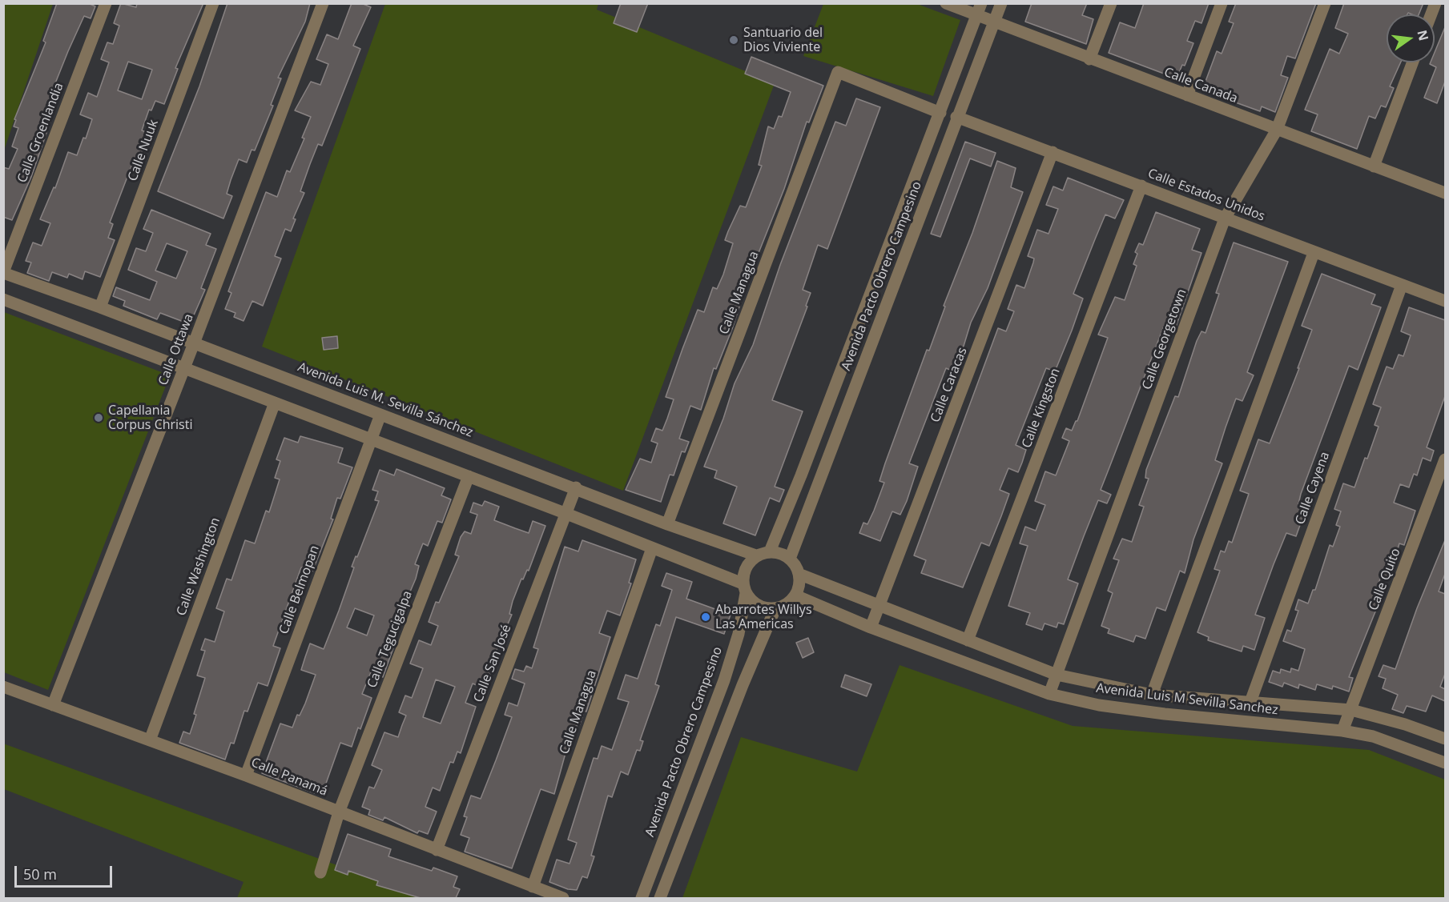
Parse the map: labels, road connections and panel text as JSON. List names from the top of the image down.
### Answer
{
  "streets": {
    "street": [
      "Calle Canada",
      "Calle Groenlandia",
      "Calle Nuuk",
      "Calle Estados Unidos",
      "Avenida Pacto Obrero Campesino",
      "Calle Managua",
      "Calle Georgetown",
      "Calle Ottawa",
      "Calle Caracas",
      "Avenida Luis M. Sevilla Sánchez",
      "Calle Kingston",
      "Calle Cayena",
      "Calle Washington",
      "Calle Quito",
      "Calle Belmopan",
      "Calle Tegucigalpa",
      "Calle San José",
      "Avenida Luis M Sevilla Sanchez",
      "Calle Panamá"
    ]
  },
  "crossings": [
    ["Calle Canada", "Avenida Pacto Obrero Campesino"],
    ["Calle Canada", "Calle Georgetown"],
    ["Calle Groenlandia", "Avenida Luis M. Sevilla Sánchez"],
    ["Calle Nuuk", "Avenida Luis M. Sevilla Sánchez"],
    ["Calle Estados Unidos", "Avenida Pacto Obrero Campesino"],
    ["Calle Estados Unidos", "Calle Georgetown"],
    ["Calle Estados Unidos", "Calle Caracas"],
    ["Calle Estados Unidos", "Calle Kingston"],
    ["Calle Estados Unidos", "Calle Cayena"],
    ["Avenida Pacto Obrero Campesino", "Calle Managua"],
    ["Avenida Pacto Obrero Campesino", "Avenida Luis M. Sevilla Sánchez"],
    ["Avenida Pacto Obrero Campesino", "Avenida Luis M Sevilla Sanchez"],
    ["Calle Managua", "Avenida Luis M. Sevilla Sánchez"],
    ["Calle Managua", "Calle Panamá"],
    ["Calle Georgetown", "Avenida Luis M Sevilla Sanchez"],
    ["Calle Ottawa", "Avenida Luis M. Sevilla Sánchez"],
    ["Calle Ottawa", "Calle Panamá"],
    ["Calle Caracas", "Avenida Luis M Sevilla Sanchez"],
    ["Avenida Luis M. Sevilla Sánchez", "Calle Belmopan"],
    ["Avenida Luis M. Sevilla Sánchez", "Calle San José"],
    ["Avenida Luis M. Sevilla Sánchez", "Avenida Luis M Sevilla Sanchez"],
    ["Calle Kingston", "Avenida Luis M Sevilla Sanchez"],
    ["Calle Cayena", "Avenida Luis M Sevilla Sanchez"],
    ["Calle Washington", "Calle Panamá"],
    ["Calle Quito", "Avenida Luis M Sevilla Sanchez"],
    ["Calle Belmopan", "Calle Panamá"],
    ["Calle Tegucigalpa", "Calle Panamá"],
    ["Calle San José", "Calle Panamá"]
  ],
  "places": ["Santuario del Dios Viviente", "Capellania Corpus Christi", "Abarrotes Willys Las Americas"],
  "scale_bar": "50 m",
  "north": "right"
}
